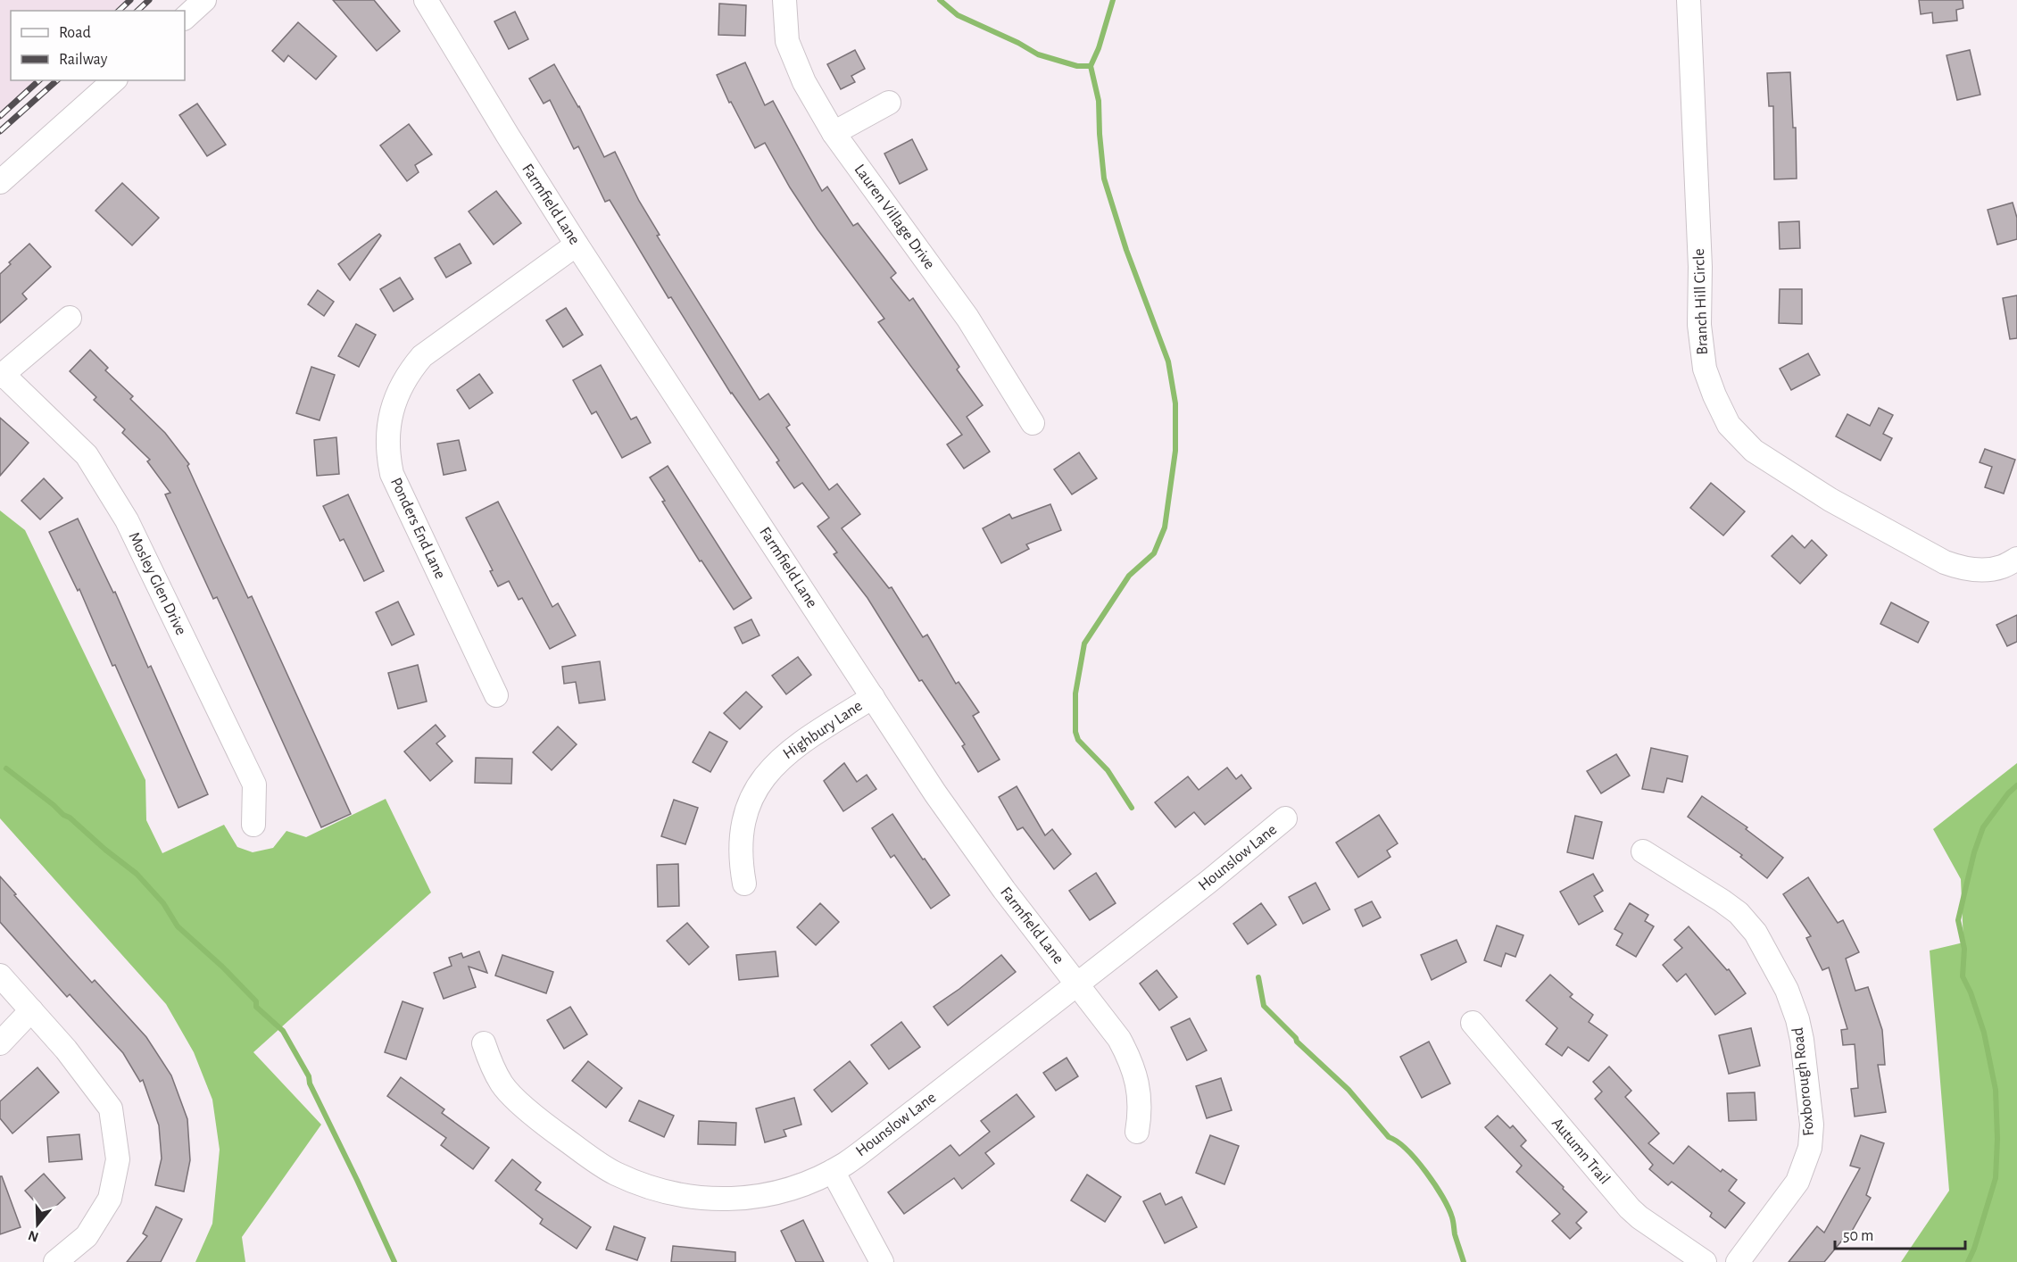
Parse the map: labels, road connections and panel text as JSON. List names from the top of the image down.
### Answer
{
  "streets": {
    "street": [
      "Farmfield Lane",
      "Lauren Village Drive",
      "Branch Hill Circle",
      "Ponders End Lane",
      "Mosley Glen Drive",
      "Highbury Lane",
      "Hounslow Lane",
      "Foxborough Road",
      "Autumn Trail"
    ]
  },
  "crossings": [
    ["Farmfield Lane", "Ponders End Lane"],
    ["Farmfield Lane", "Highbury Lane"],
    ["Farmfield Lane", "Hounslow Lane"]
  ],
  "legend": ["Road", "Railway"],
  "scale_bar": "50 m",
  "north": "bottom"
}
